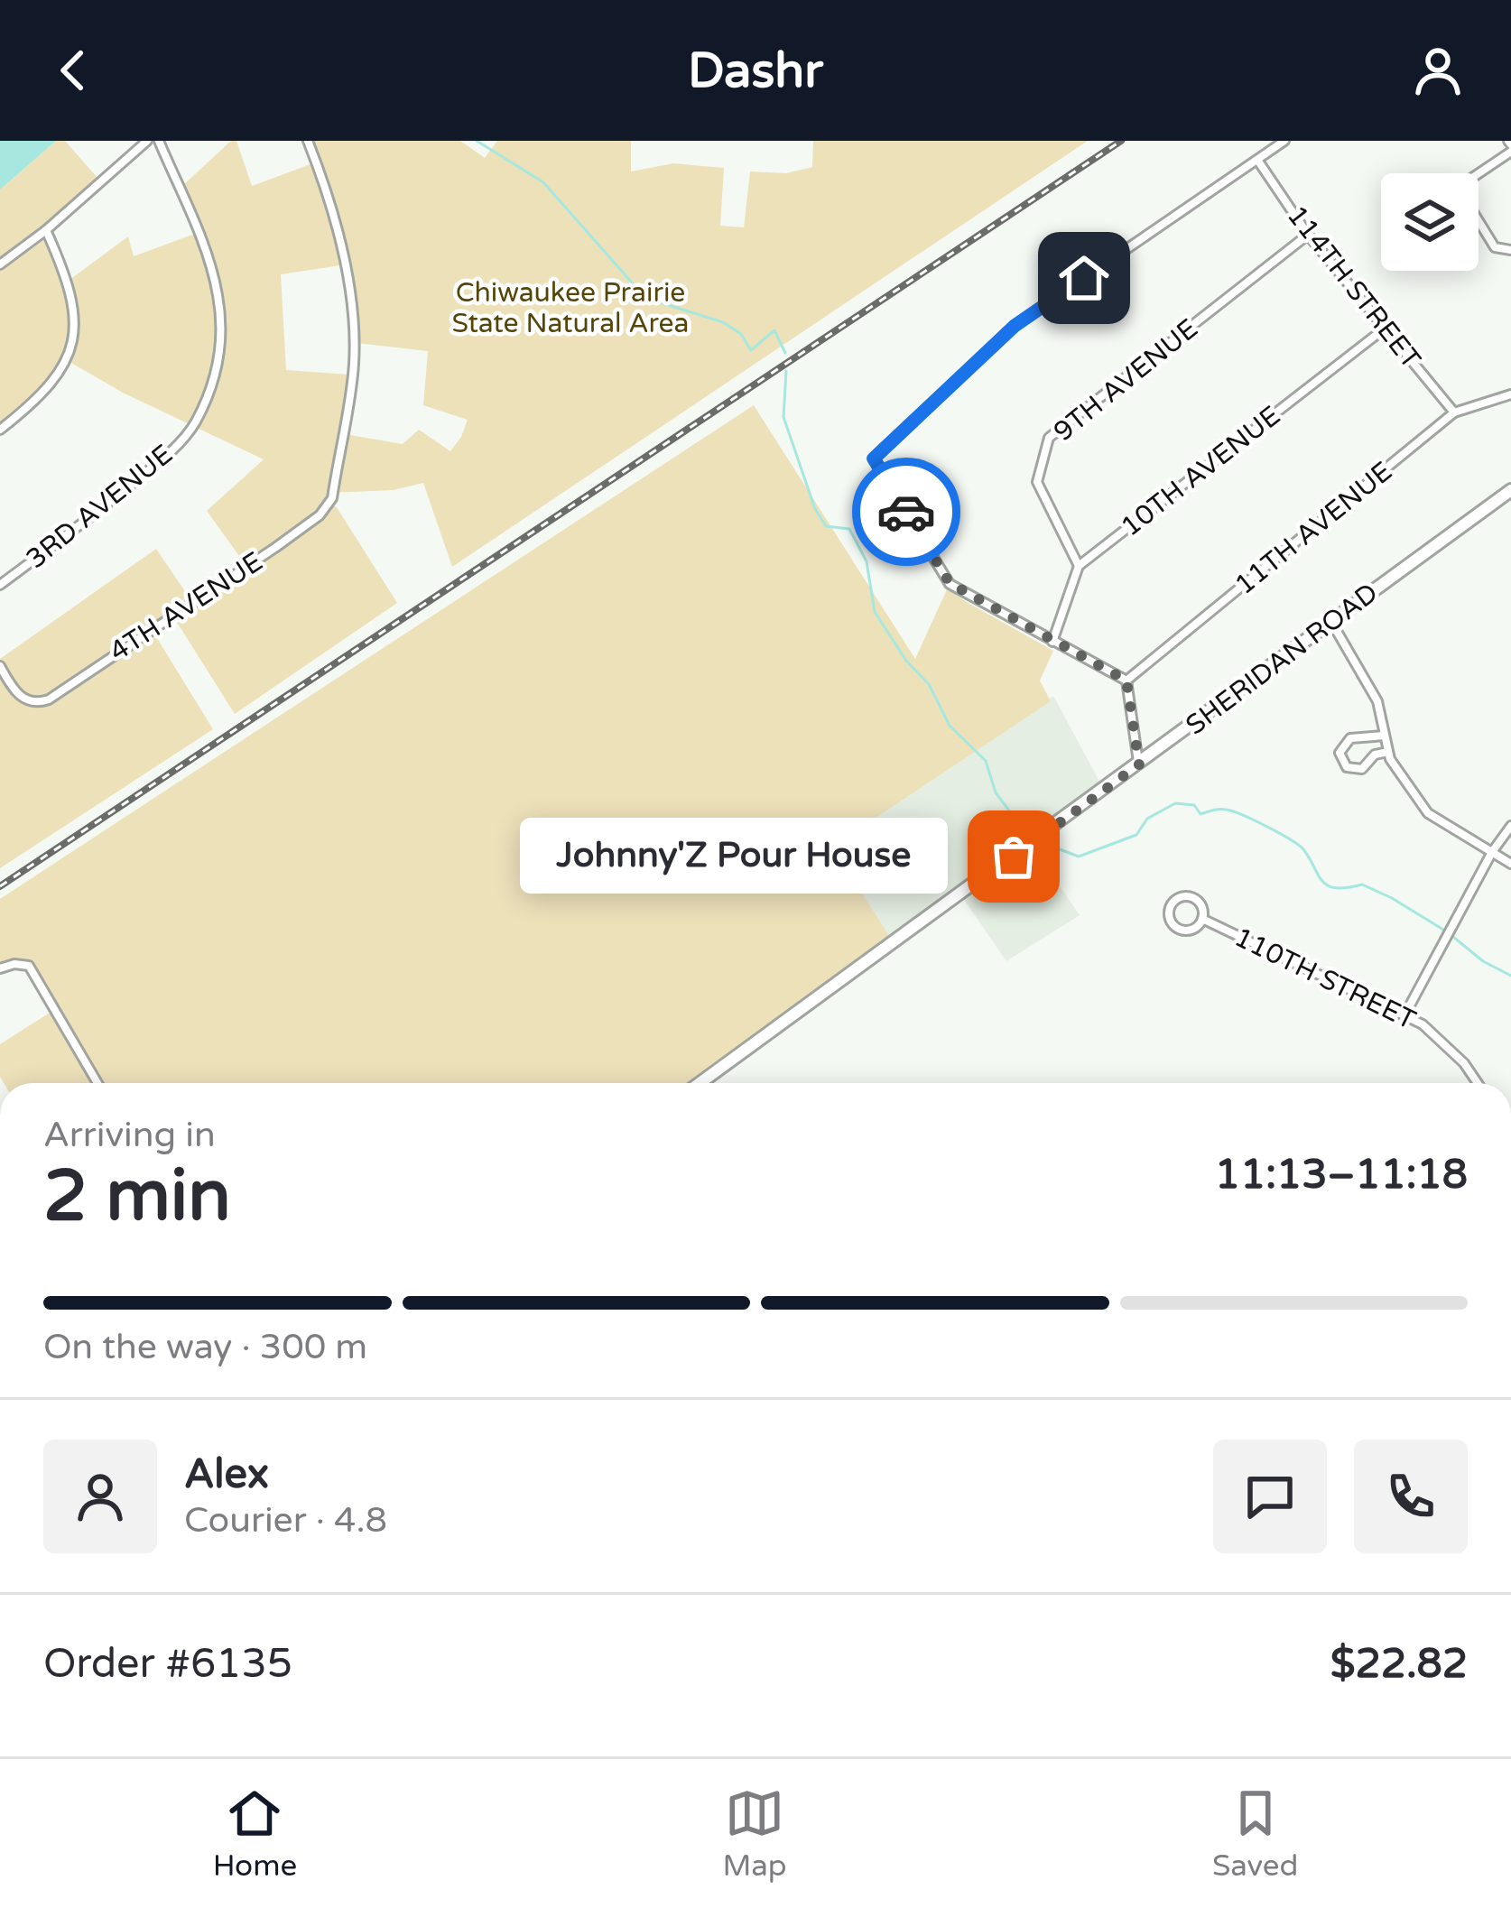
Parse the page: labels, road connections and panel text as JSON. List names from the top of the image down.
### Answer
{
  "streets": {
    "main road": ["SHERIDAN ROAD"],
    "street": [
      "114TH STREET",
      "9TH AVENUE",
      "10TH AVENUE",
      "3RD AVENUE",
      "11TH AVENUE",
      "4TH AVENUE",
      "110TH STREET"
    ]
  },
  "crossings": [
    ["114TH STREET", "9TH AVENUE"],
    ["114TH STREET", "10TH AVENUE"],
    ["114TH STREET", "11TH AVENUE"],
    ["9TH AVENUE", "10TH AVENUE"]
  ],
  "parks": ["Chiwaukee Prairie State Natural Area"],
  "places": ["Johnny'Z Pour House"],
  "page": {
    "header": "Dashr",
    "bubble": "Johnny'Z Pour House",
    "heading": ["2 min", "Arriving in", "11:13–11:18"],
    "panel": [
      "Alex",
      "Courier · 4.8",
      "Order #6135",
      "$22.82"
    ],
    "bar": "On the way · 300 m",
    "tabs": ["Home", "Map", "Saved"]
  }
}
